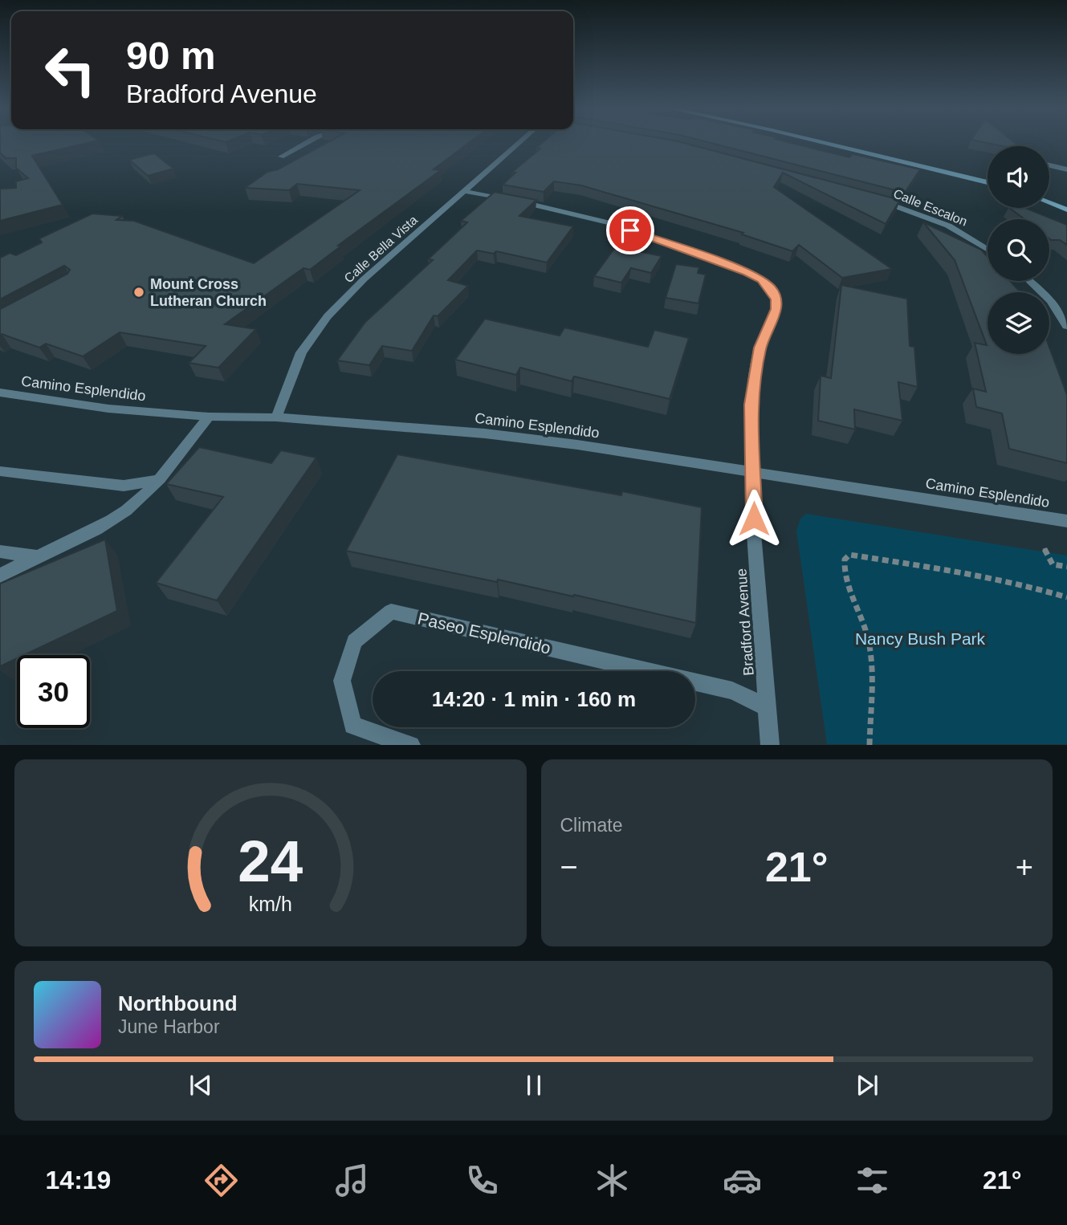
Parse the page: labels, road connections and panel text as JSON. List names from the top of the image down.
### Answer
{
  "streets": {
    "street": [
      "Calle Escalon",
      "Calle Bella Vista",
      "Camino Esplendido",
      "Bradford Avenue",
      "Paseo Esplendido"
    ]
  },
  "crossings": [
    ["Calle Bella Vista", "Camino Esplendido"],
    ["Calle Bella Vista", "Bradford Avenue"],
    ["Camino Esplendido", "Bradford Avenue"],
    ["Bradford Avenue", "Paseo Esplendido"]
  ],
  "parks": ["Nancy Bush Park"],
  "places": ["Mount Cross Lutheran Church"],
  "page": {
    "turn": ["90 m", "Bradford Avenue"],
    "limit": "30",
    "trip": "14:20 · 1 min · 160 m",
    "tile": "Climate",
    "heat": ["−", "21°", "+"],
    "song": ["Northbound", "June Harbor"],
    "tabs": ["14:19", "21°"],
    "gauge": ["24", "km/h"]
  }
}
